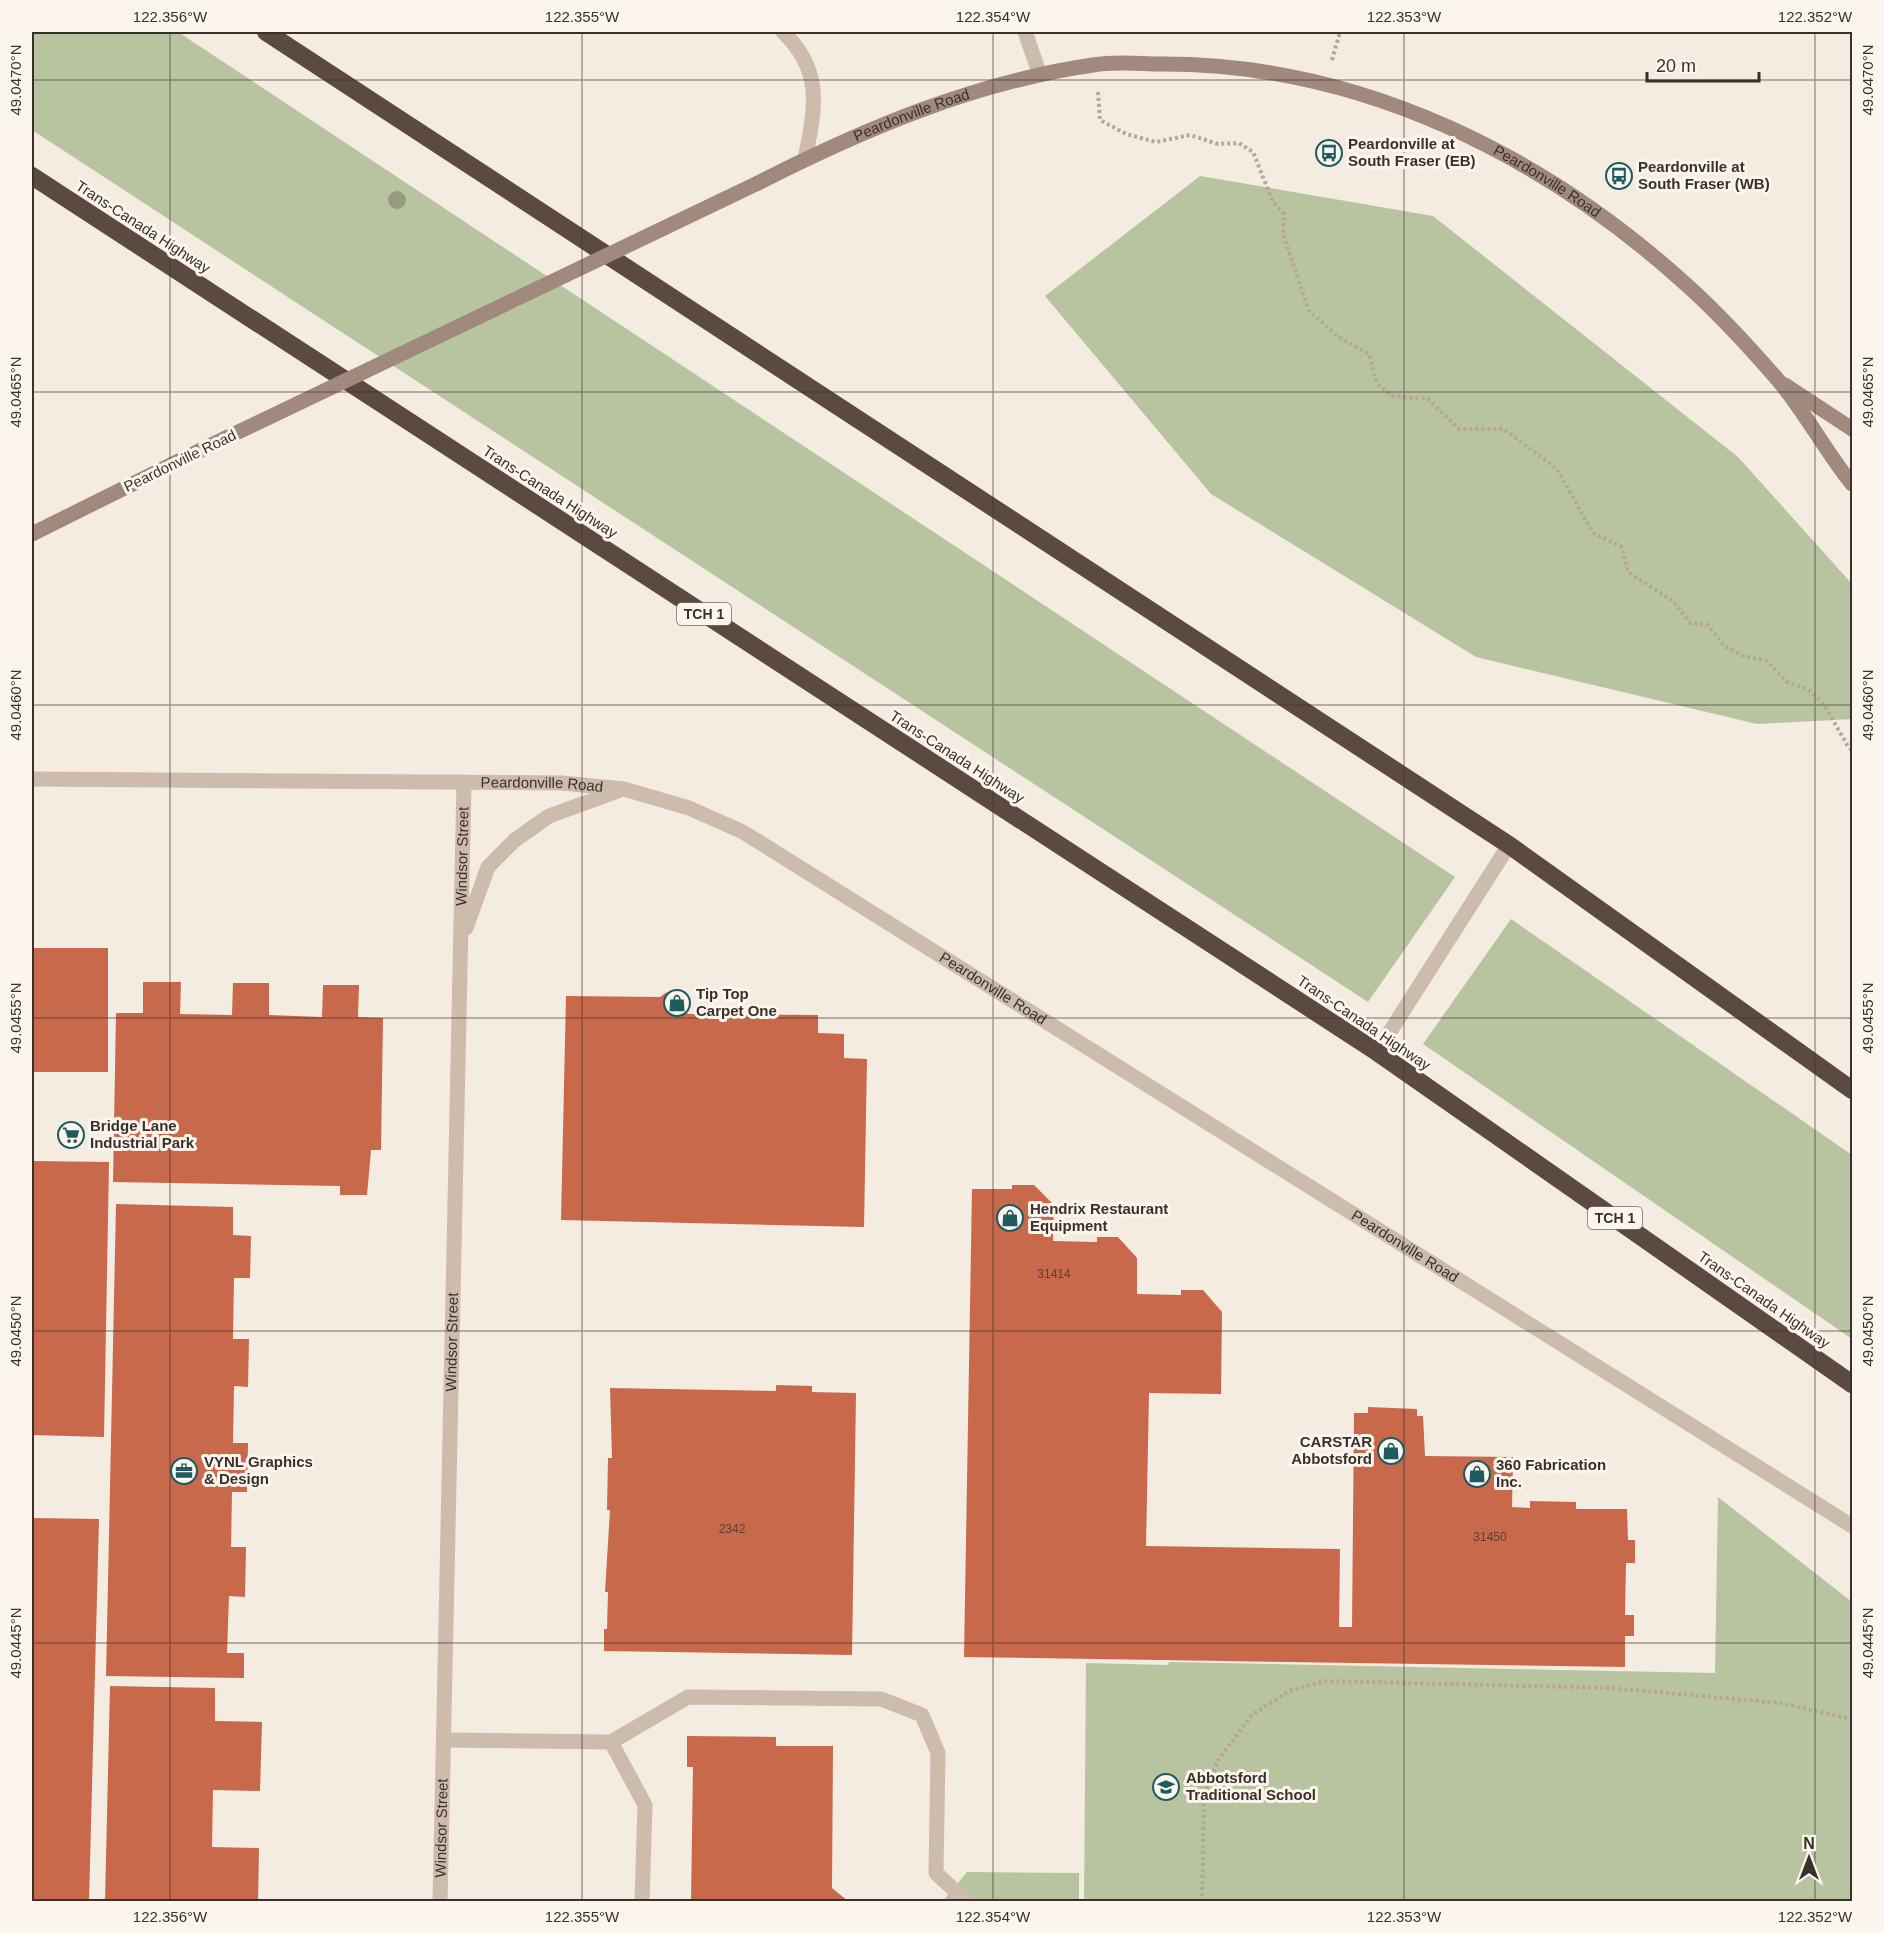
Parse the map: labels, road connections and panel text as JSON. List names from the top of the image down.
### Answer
{
  "streets": {
    "highway": ["Trans-Canada Highway", "TCH 1"],
    "main road": ["Peardonville Road"],
    "street": ["Windsor Street"]
  },
  "crossings": [
    ["Peardonville Road", "Windsor Street"]
  ],
  "places": {
    "bus stop": ["Peardonville at South Fraser (EB)", "Peardonville at South Fraser (WB)"],
    "shop": [
      "Tip Top Carpet One",
      "Hendrix Restaurant Equipment",
      "CARSTAR Abbotsford",
      "360 Fabrication Inc."
    ],
    "supermarket": ["Bridge Lane Industrial Park"],
    "office": ["VYNL Graphics & Design"],
    "school or university": ["Abbotsford Traditional School"]
  },
  "house_numbers": ["31414", "2342", "31450"],
  "scale_bar": "20 m",
  "north": "top",
  "coordinates": [
    "122.356°W",
    "122.355°W",
    "122.354°W",
    "122.353°W",
    "122.352°W",
    "49.0470°N",
    "49.0465°N",
    "49.0460°N",
    "49.0455°N",
    "49.0450°N",
    "49.0445°N"
  ]
}
